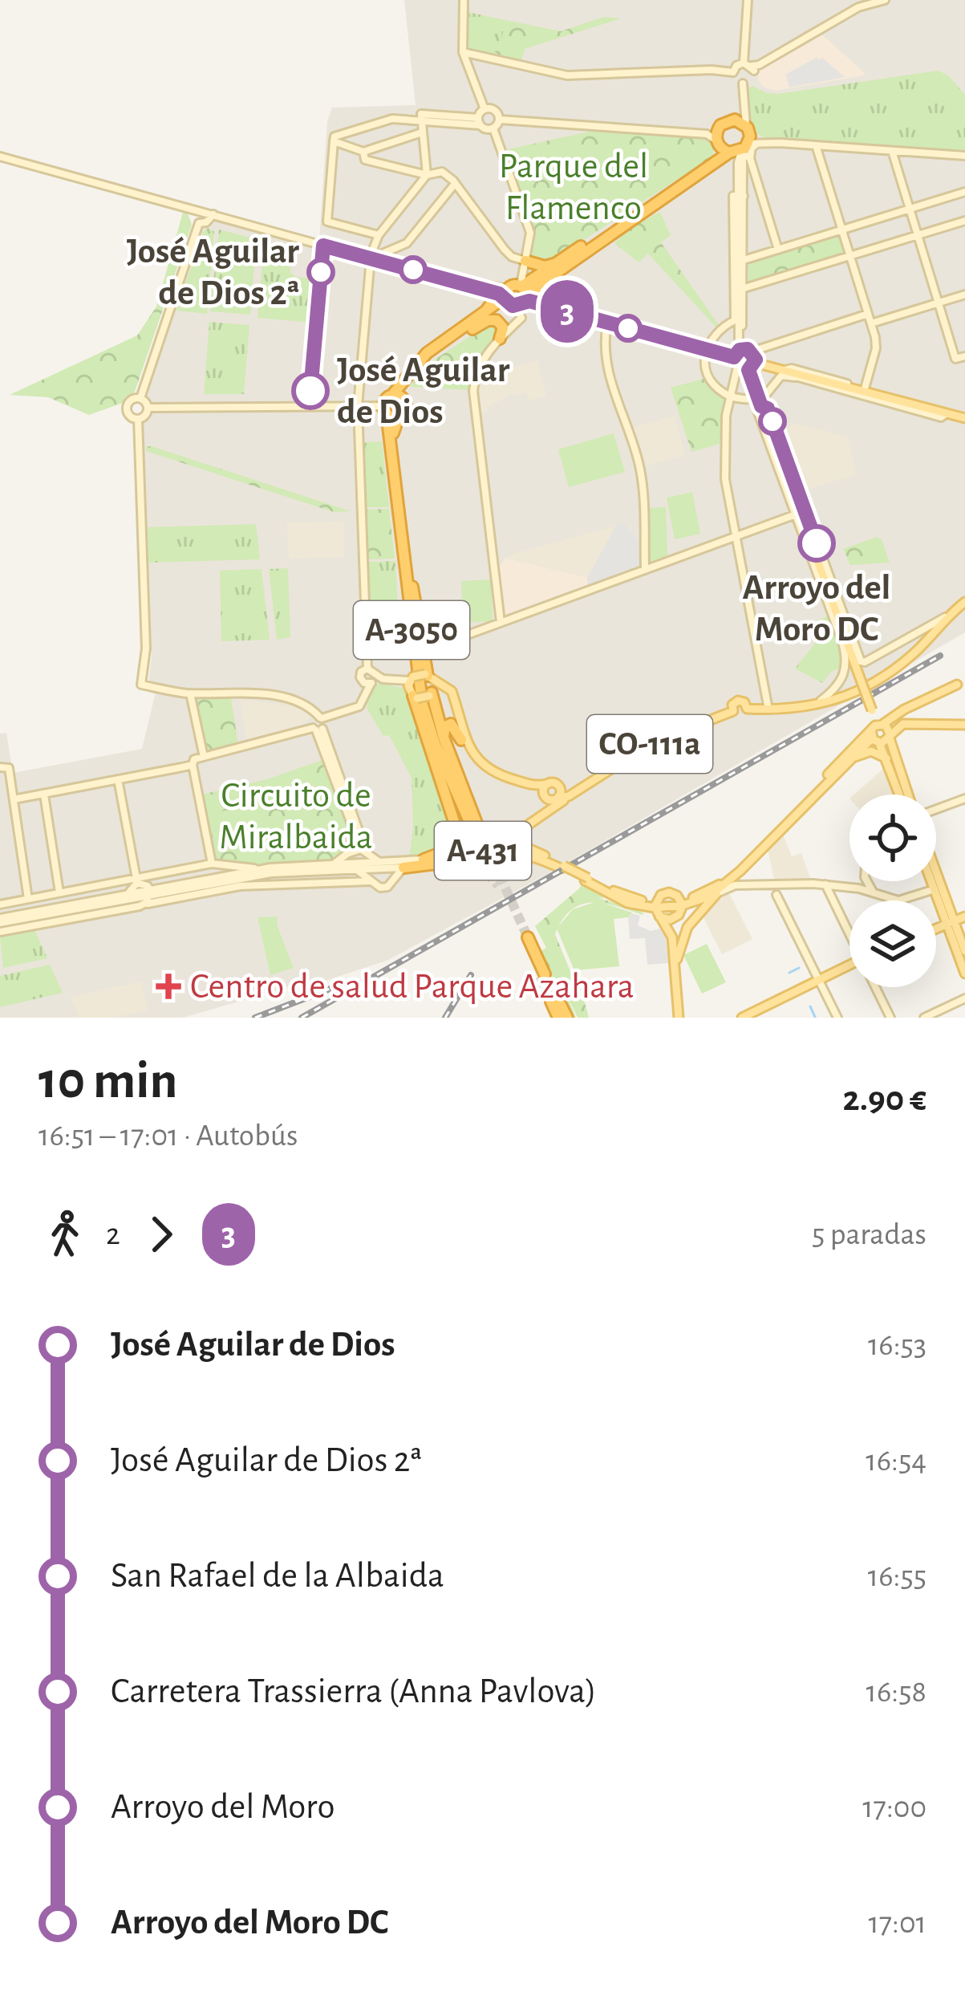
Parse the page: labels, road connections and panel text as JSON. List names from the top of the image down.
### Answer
{
  "streets": {
    "highway": ["A-3050"],
    "main road": ["CO-111a", "A-431"]
  },
  "parks": ["Parque del Flamenco", "Circuito de Miralbaida"],
  "places": {
    "other": ["José Aguilar de Dios 2ª", "José Aguilar de Dios", "Arroyo del Moro DC"],
    "health": ["Centro de salud Parque Azahara"]
  },
  "lines": ["bus line 3"],
  "page": {
    "on_map": "3",
    "heading": ["10 min", "16:51 – 17:01 · Autobús", "2.90 €"],
    "legs": ["2", "3", "5 paradas"],
    "list": [
      {
        "name": "José Aguilar de Dios",
        "value": "16:53"
      },
      {
        "name": "José Aguilar de Dios 2ª",
        "value": "16:54"
      },
      {
        "name": "San Rafael de la Albaida",
        "value": "16:55"
      },
      {
        "name": "Carretera Trassierra (Anna Pavlova)",
        "value": "16:58"
      },
      {
        "name": "Arroyo del Moro",
        "value": "17:00"
      },
      {
        "name": "Arroyo del Moro DC",
        "value": "17:01"
      }
    ]
  }
}
